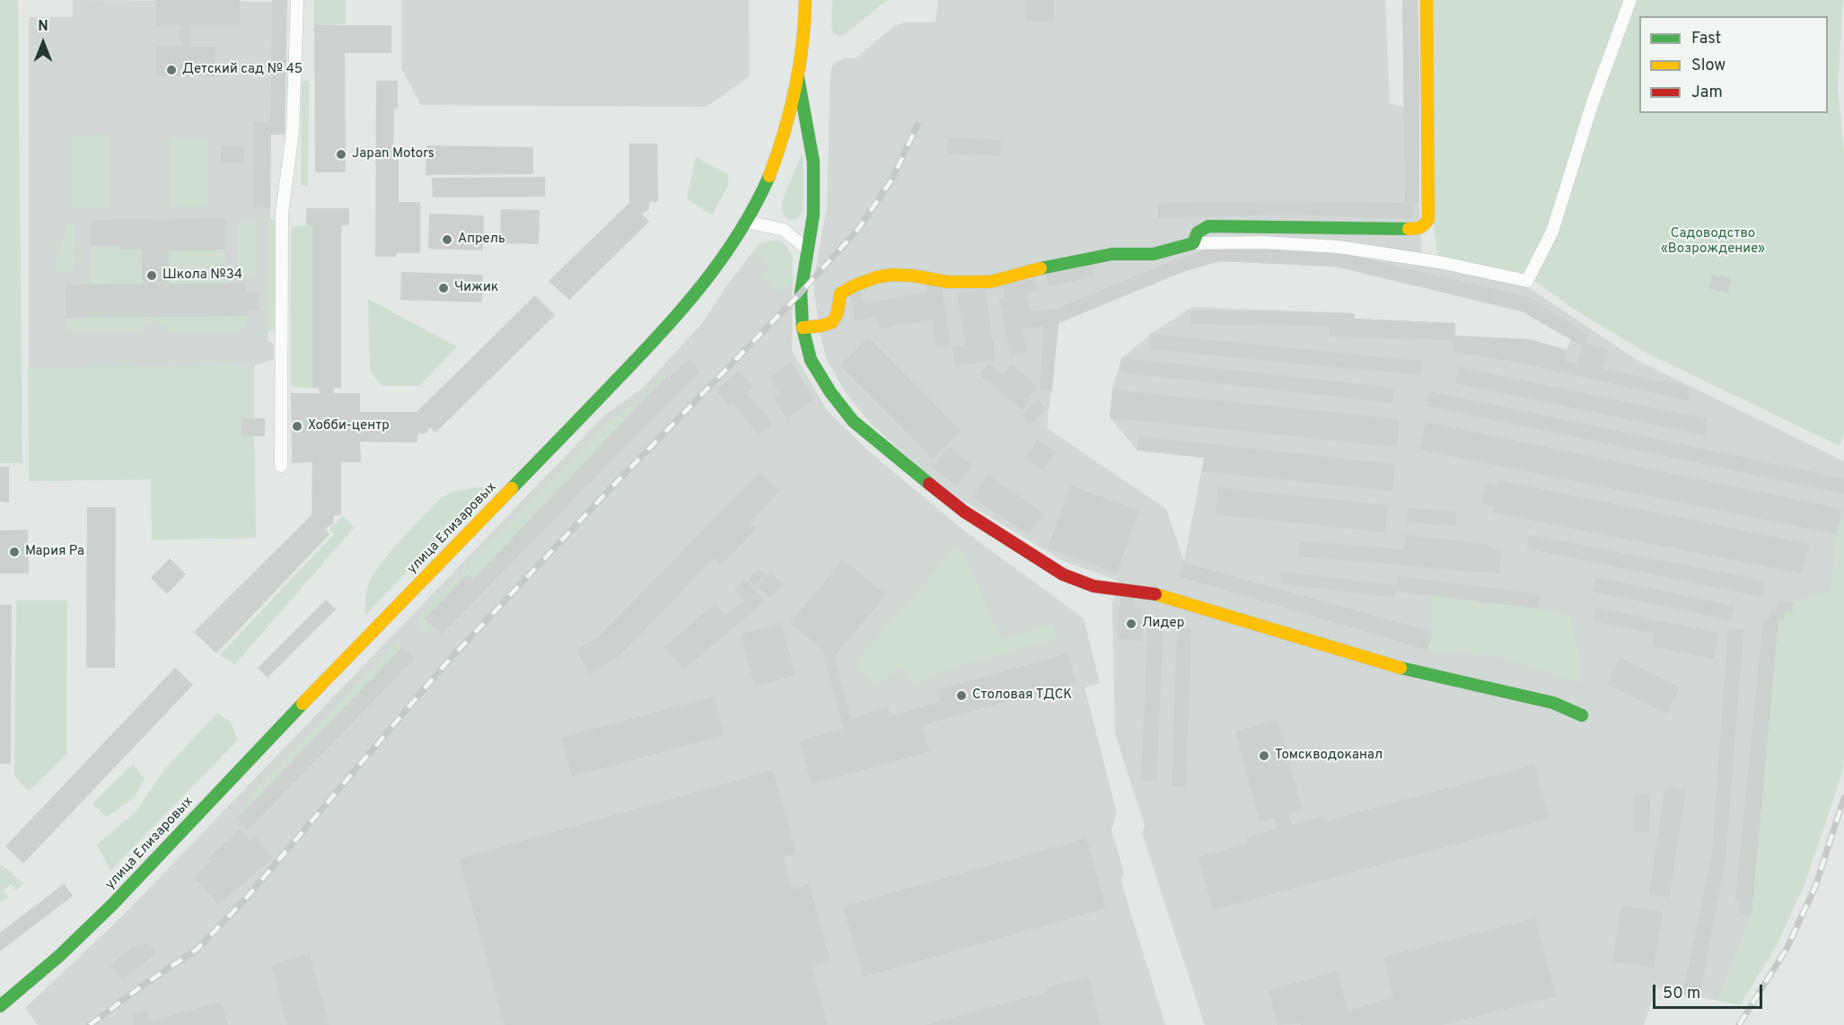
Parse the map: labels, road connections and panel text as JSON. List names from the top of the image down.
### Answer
{
  "streets": {
    "street": ["улица Елизаровых"]
  },
  "parks": ["Садоводство «Возрождение»"],
  "places": [
    "Детский сад № 45",
    "Japan Motors",
    "Апрель",
    "Школа №34",
    "Чижик",
    "Хобби-центр",
    "Мария Ра",
    "Лидер",
    "Столовая ТДСК",
    "Томскводоканал"
  ],
  "legend": ["Fast", "Slow", "Jam"],
  "scale_bar": "50 m",
  "north": "top"
}
